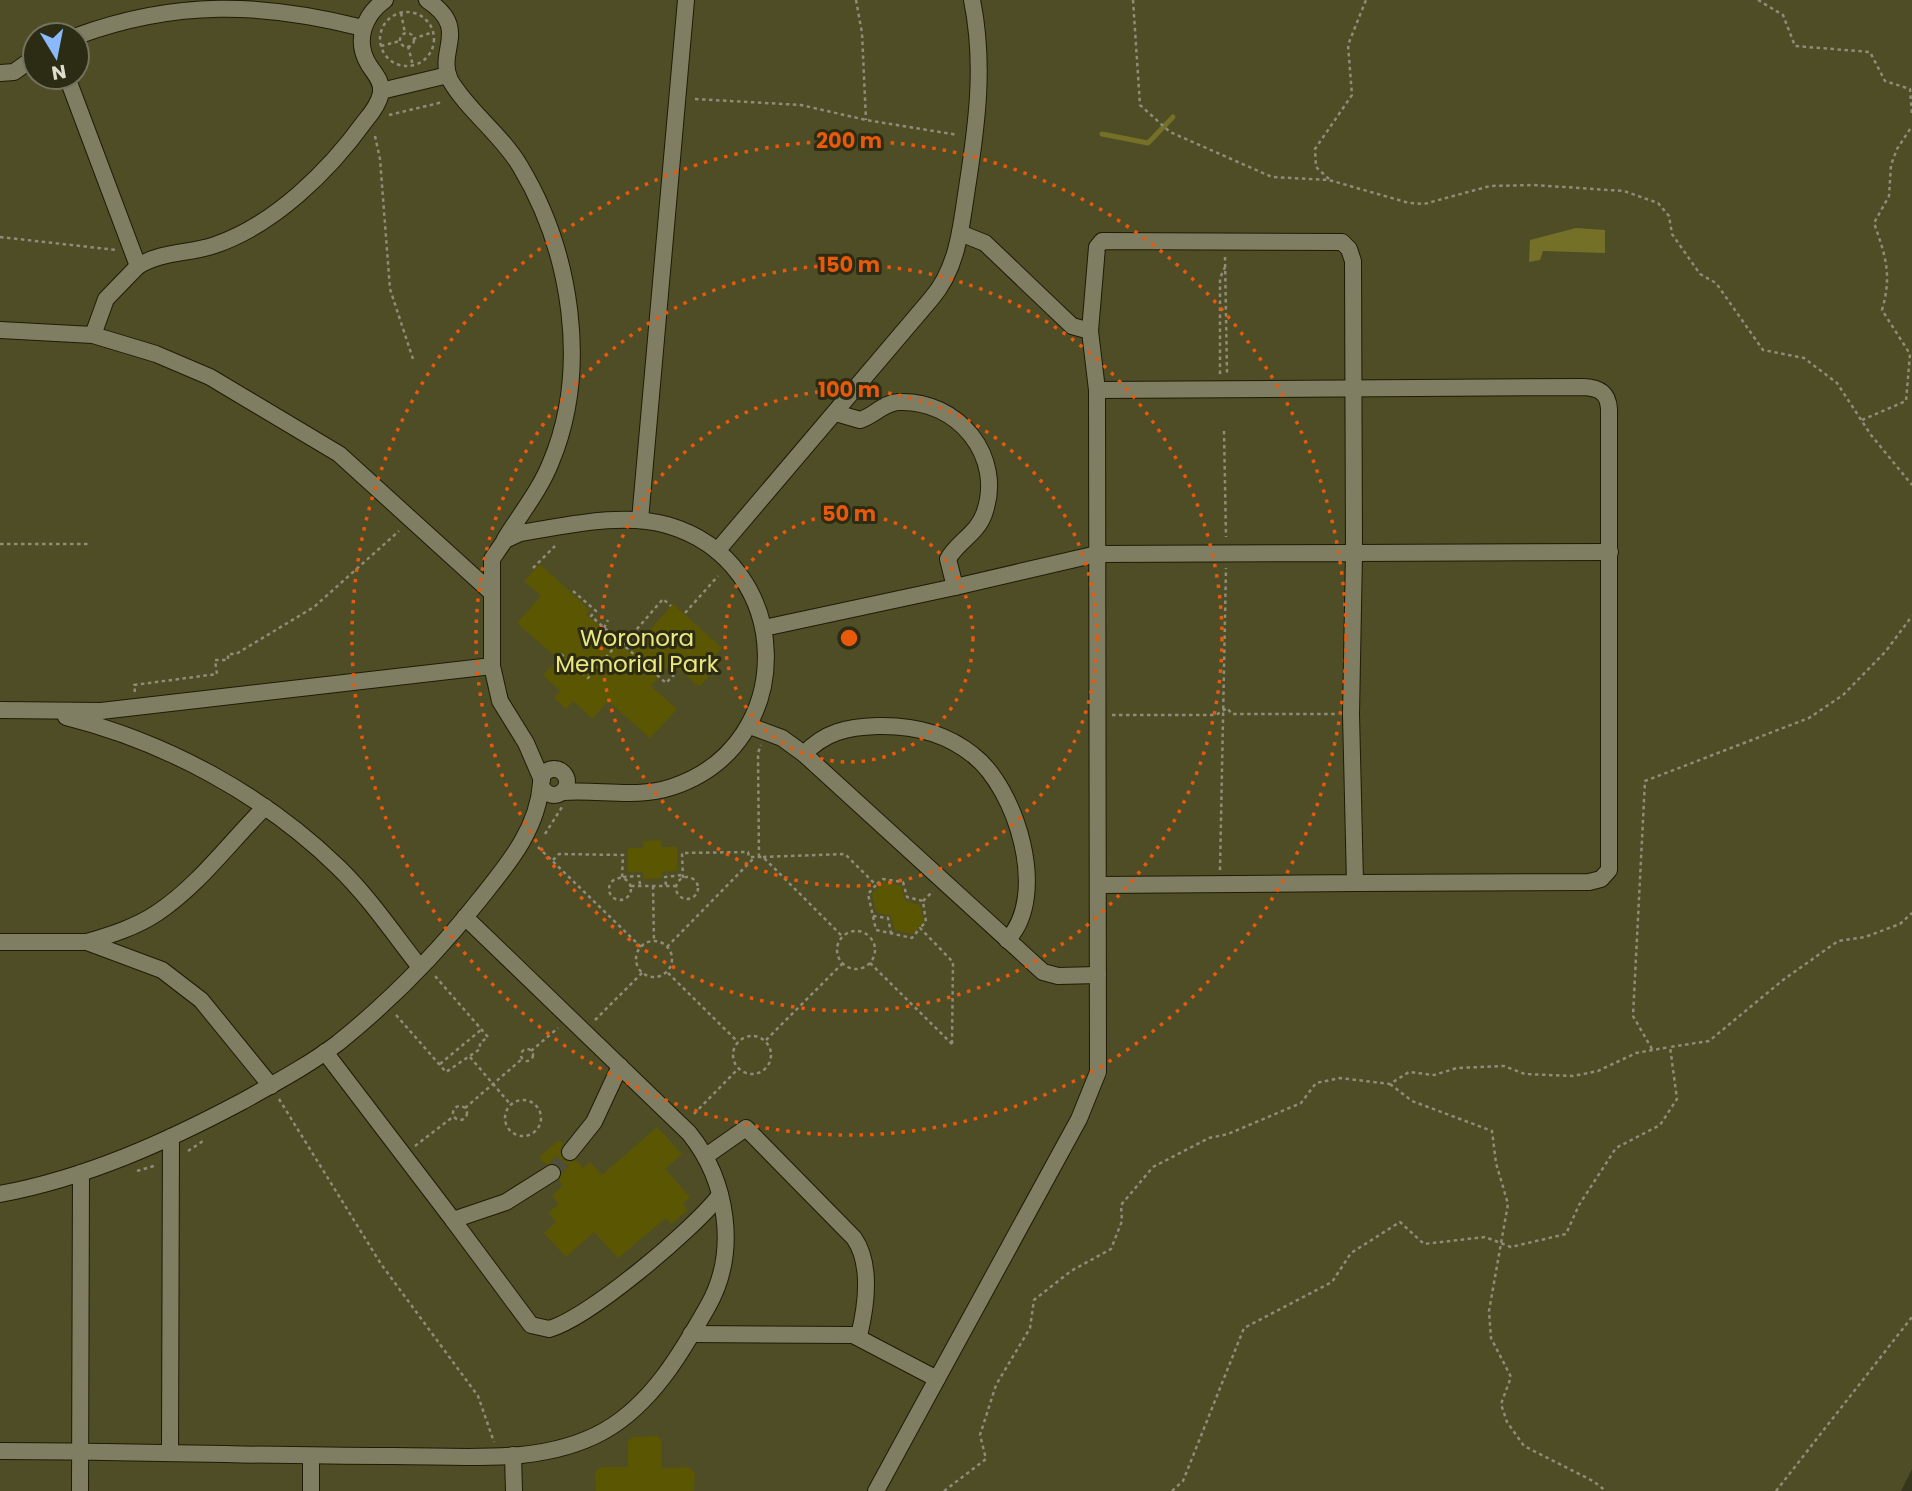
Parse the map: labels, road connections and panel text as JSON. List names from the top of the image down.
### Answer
{
  "parks": ["Woronora Memorial Park"],
  "north": "bottom",
  "rings": [
    "200 m",
    "150 m",
    "100 m",
    "50 m"
  ]
}
